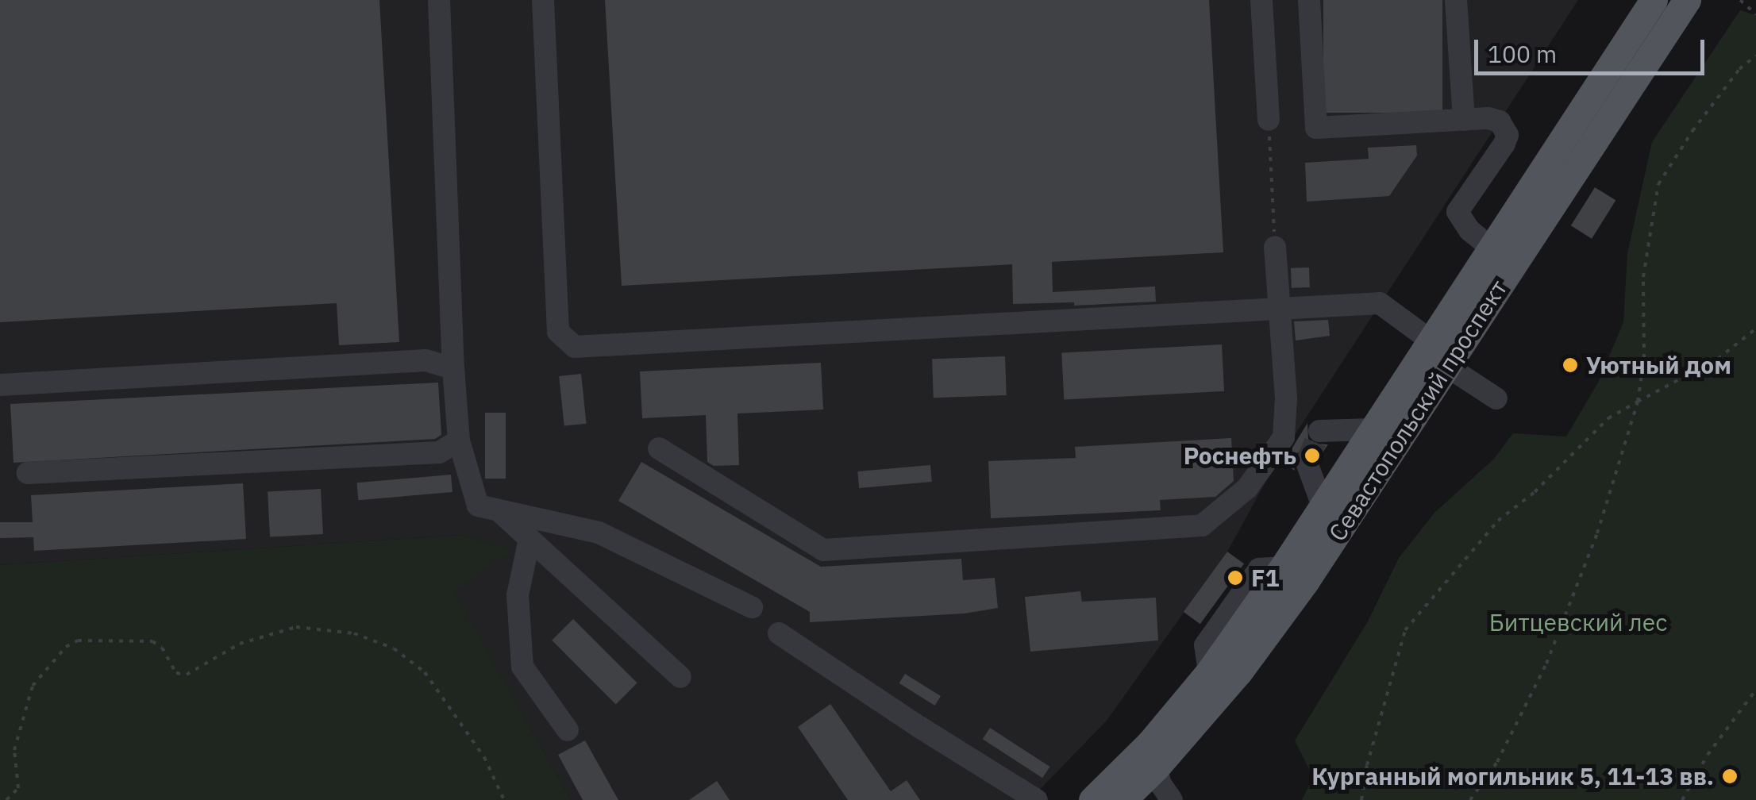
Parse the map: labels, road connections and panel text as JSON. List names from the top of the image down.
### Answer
{
  "streets": {
    "main road": ["Севастопольский проспект"]
  },
  "parks": ["Битцевский лес"],
  "places": [
    "Уютный дом",
    "Роснефть",
    "F1",
    "Курганный могильник 5, 11-13 вв."
  ],
  "scale_bar": "100 m"
}
